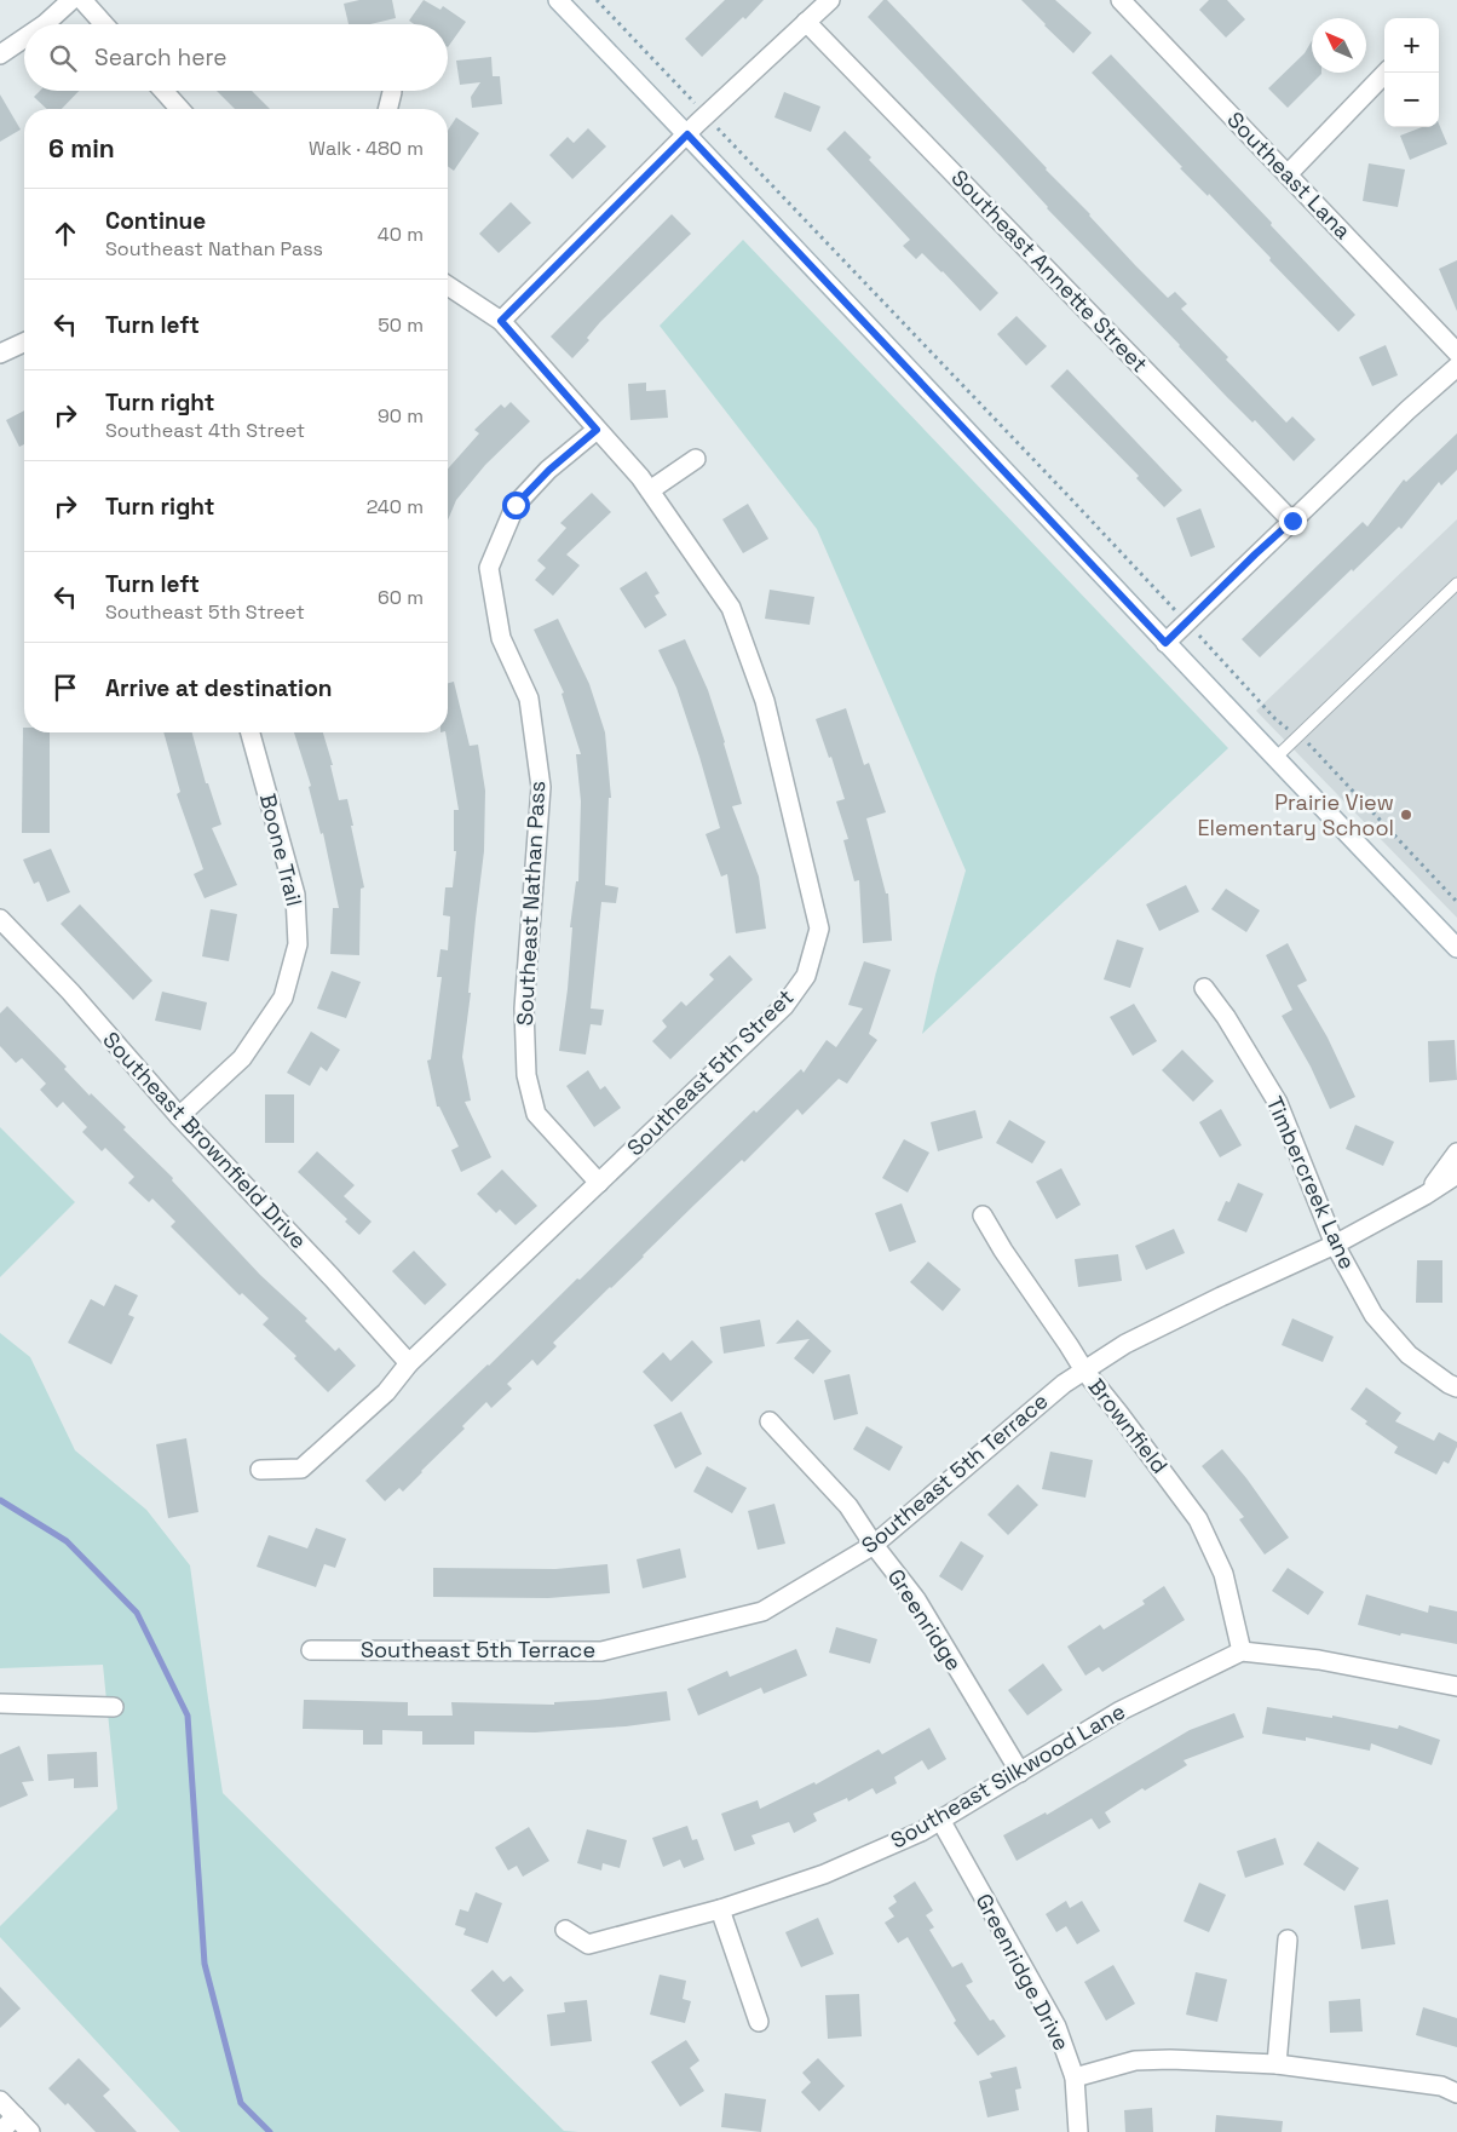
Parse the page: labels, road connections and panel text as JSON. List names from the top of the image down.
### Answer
{
  "streets": {
    "street": [
      "Southeast Lana",
      "Southeast Annette Street",
      "Boone Trail",
      "Southeast Nathan Pass",
      "Southeast 5th Street",
      "Southeast Brownfield Drive",
      "Timbercreek Lane",
      "Brownfield",
      "Southeast 5th Terrace",
      "Greenridge",
      "Southeast Silkwood Lane",
      "Greenridge Drive"
    ]
  },
  "crossings": [
    ["Boone Trail", "Southeast Brownfield Drive"],
    ["Southeast Nathan Pass", "Southeast 5th Street"],
    ["Southeast 5th Street", "Southeast Brownfield Drive"],
    ["Timbercreek Lane", "Southeast 5th Terrace"],
    ["Brownfield", "Southeast 5th Terrace"],
    ["Brownfield", "Southeast Silkwood Lane"],
    ["Southeast 5th Terrace", "Greenridge"],
    ["Greenridge", "Southeast Silkwood Lane"],
    ["Southeast Silkwood Lane", "Greenridge Drive"]
  ],
  "places": ["Prairie View Elementary School"],
  "north": "top left",
  "page": {
    "map_buttons": ["+", "−"],
    "search": "Search here",
    "heading": ["6 min", "Walk · 480 m"],
    "list": [
      ["Continue", "Southeast Nathan Pass", "40 m"],
      ["Turn left", "50 m"],
      ["Turn right", "Southeast 4th Street", "90 m"],
      ["Turn right", "240 m"],
      ["Turn left", "Southeast 5th Street", "60 m"],
      "Arrive at destination"
    ]
  }
}
